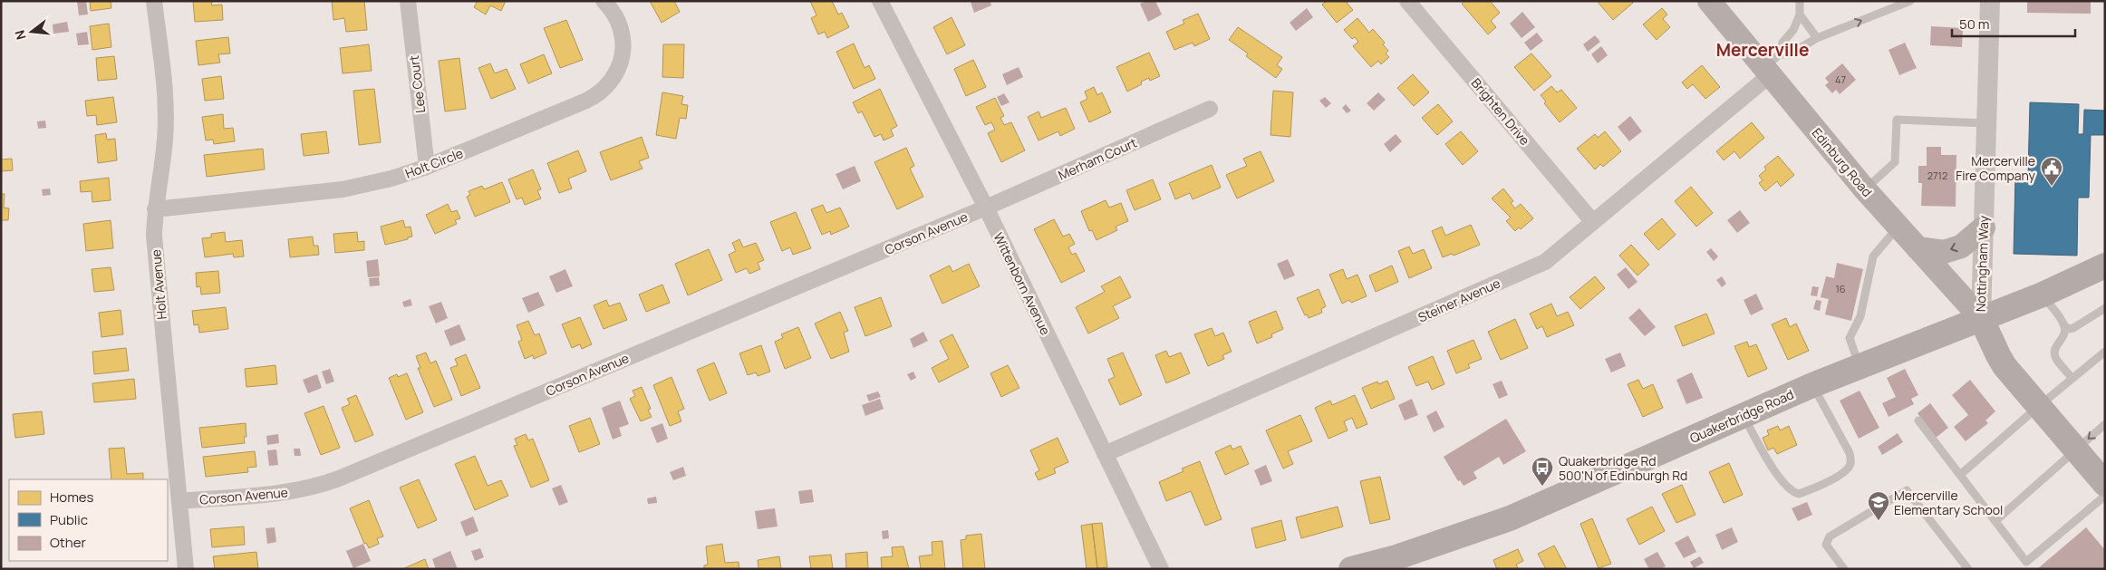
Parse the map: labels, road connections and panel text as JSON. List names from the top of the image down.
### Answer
{
  "streets": {
    "main road": ["Edinburg Road", "Nottingham Way", "Quakerbridge Road"],
    "street": [
      "Lee Court",
      "Brighten Drive",
      "Merham Court",
      "Holt Circle",
      "Corson Avenue",
      "Wittenborn Avenue",
      "Holt Avenue",
      "Steiner Avenue"
    ]
  },
  "crossings": [
    ["Lee Court", "Holt Circle"],
    ["Brighten Drive", "Steiner Avenue"],
    ["Merham Court", "Corson Avenue"],
    ["Merham Court", "Wittenborn Avenue"],
    ["Edinburg Road", "Nottingham Way"],
    ["Edinburg Road", "Steiner Avenue"],
    ["Edinburg Road", "Quakerbridge Road"],
    ["Holt Circle", "Holt Avenue"],
    ["Corson Avenue", "Wittenborn Avenue"],
    ["Corson Avenue", "Holt Avenue"],
    ["Nottingham Way", "Quakerbridge Road"],
    ["Wittenborn Avenue", "Steiner Avenue"]
  ],
  "districts": ["Mercerville"],
  "places": {
    "public building": ["Mercerville Fire Company"],
    "bus stop": ["Quakerbridge Rd 500'N of Edinburgh Rd"],
    "school or university": ["Mercerville Elementary School"]
  },
  "house_numbers": ["47", "2712", "16"],
  "legend": ["Homes", "Public", "Other"],
  "scale_bar": "50 m",
  "north": "left"
}
